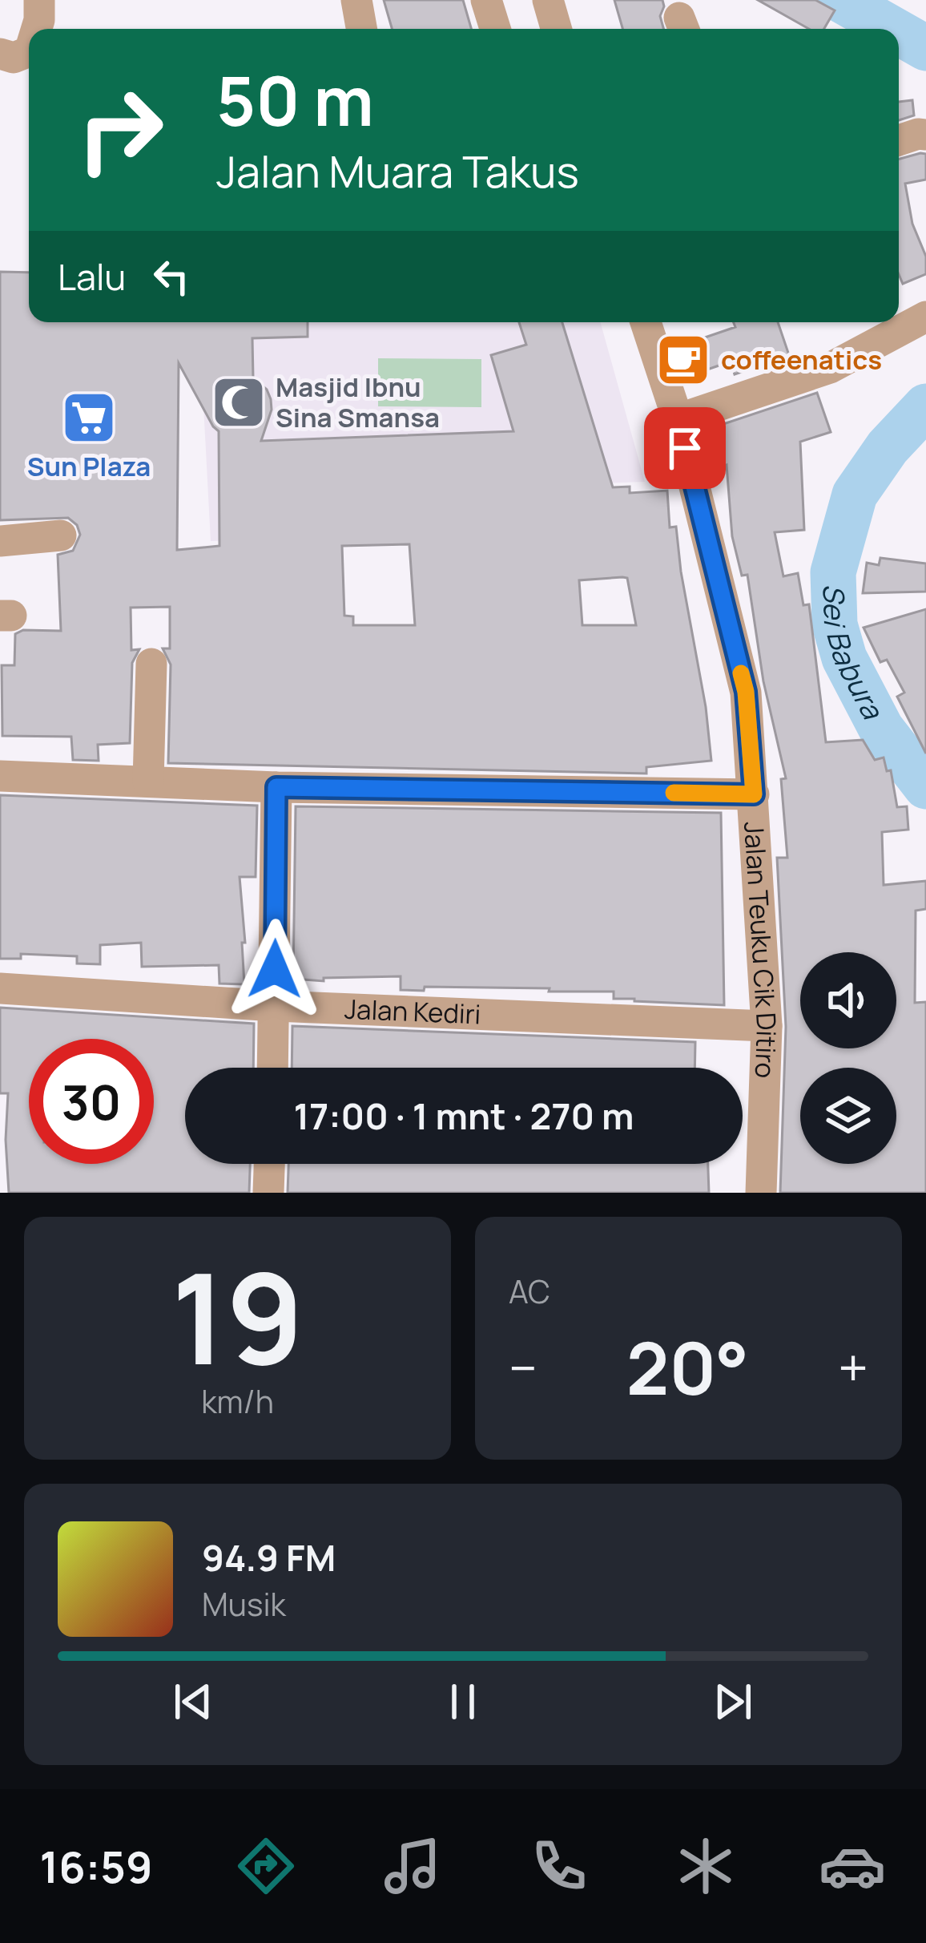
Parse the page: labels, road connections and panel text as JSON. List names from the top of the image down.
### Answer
{
  "streets": {
    "street": ["Jalan Teuku Cik Ditiro", "Jalan Kediri"]
  },
  "crossings": [
    ["Jalan Teuku Cik Ditiro", "Jalan Kediri"]
  ],
  "water": ["Sei Babura"],
  "places": {
    "cafe": ["coffeenatics"],
    "mosque": ["Masjid Ibnu Sina Smansa"],
    "supermarket": ["Sun Plaza"]
  },
  "page": {
    "turn": ["50 m", "Jalan Muara Takus"],
    "then": "Lalu",
    "limit": "30",
    "trip": "17:00 · 1 mnt · 270 m",
    "tile": [
      ["19", "km/h"],
      "AC"
    ],
    "heat": ["−", "20°", "+"],
    "song": ["94.9 FM", "Musik"],
    "tabs": "16:59"
  }
}
